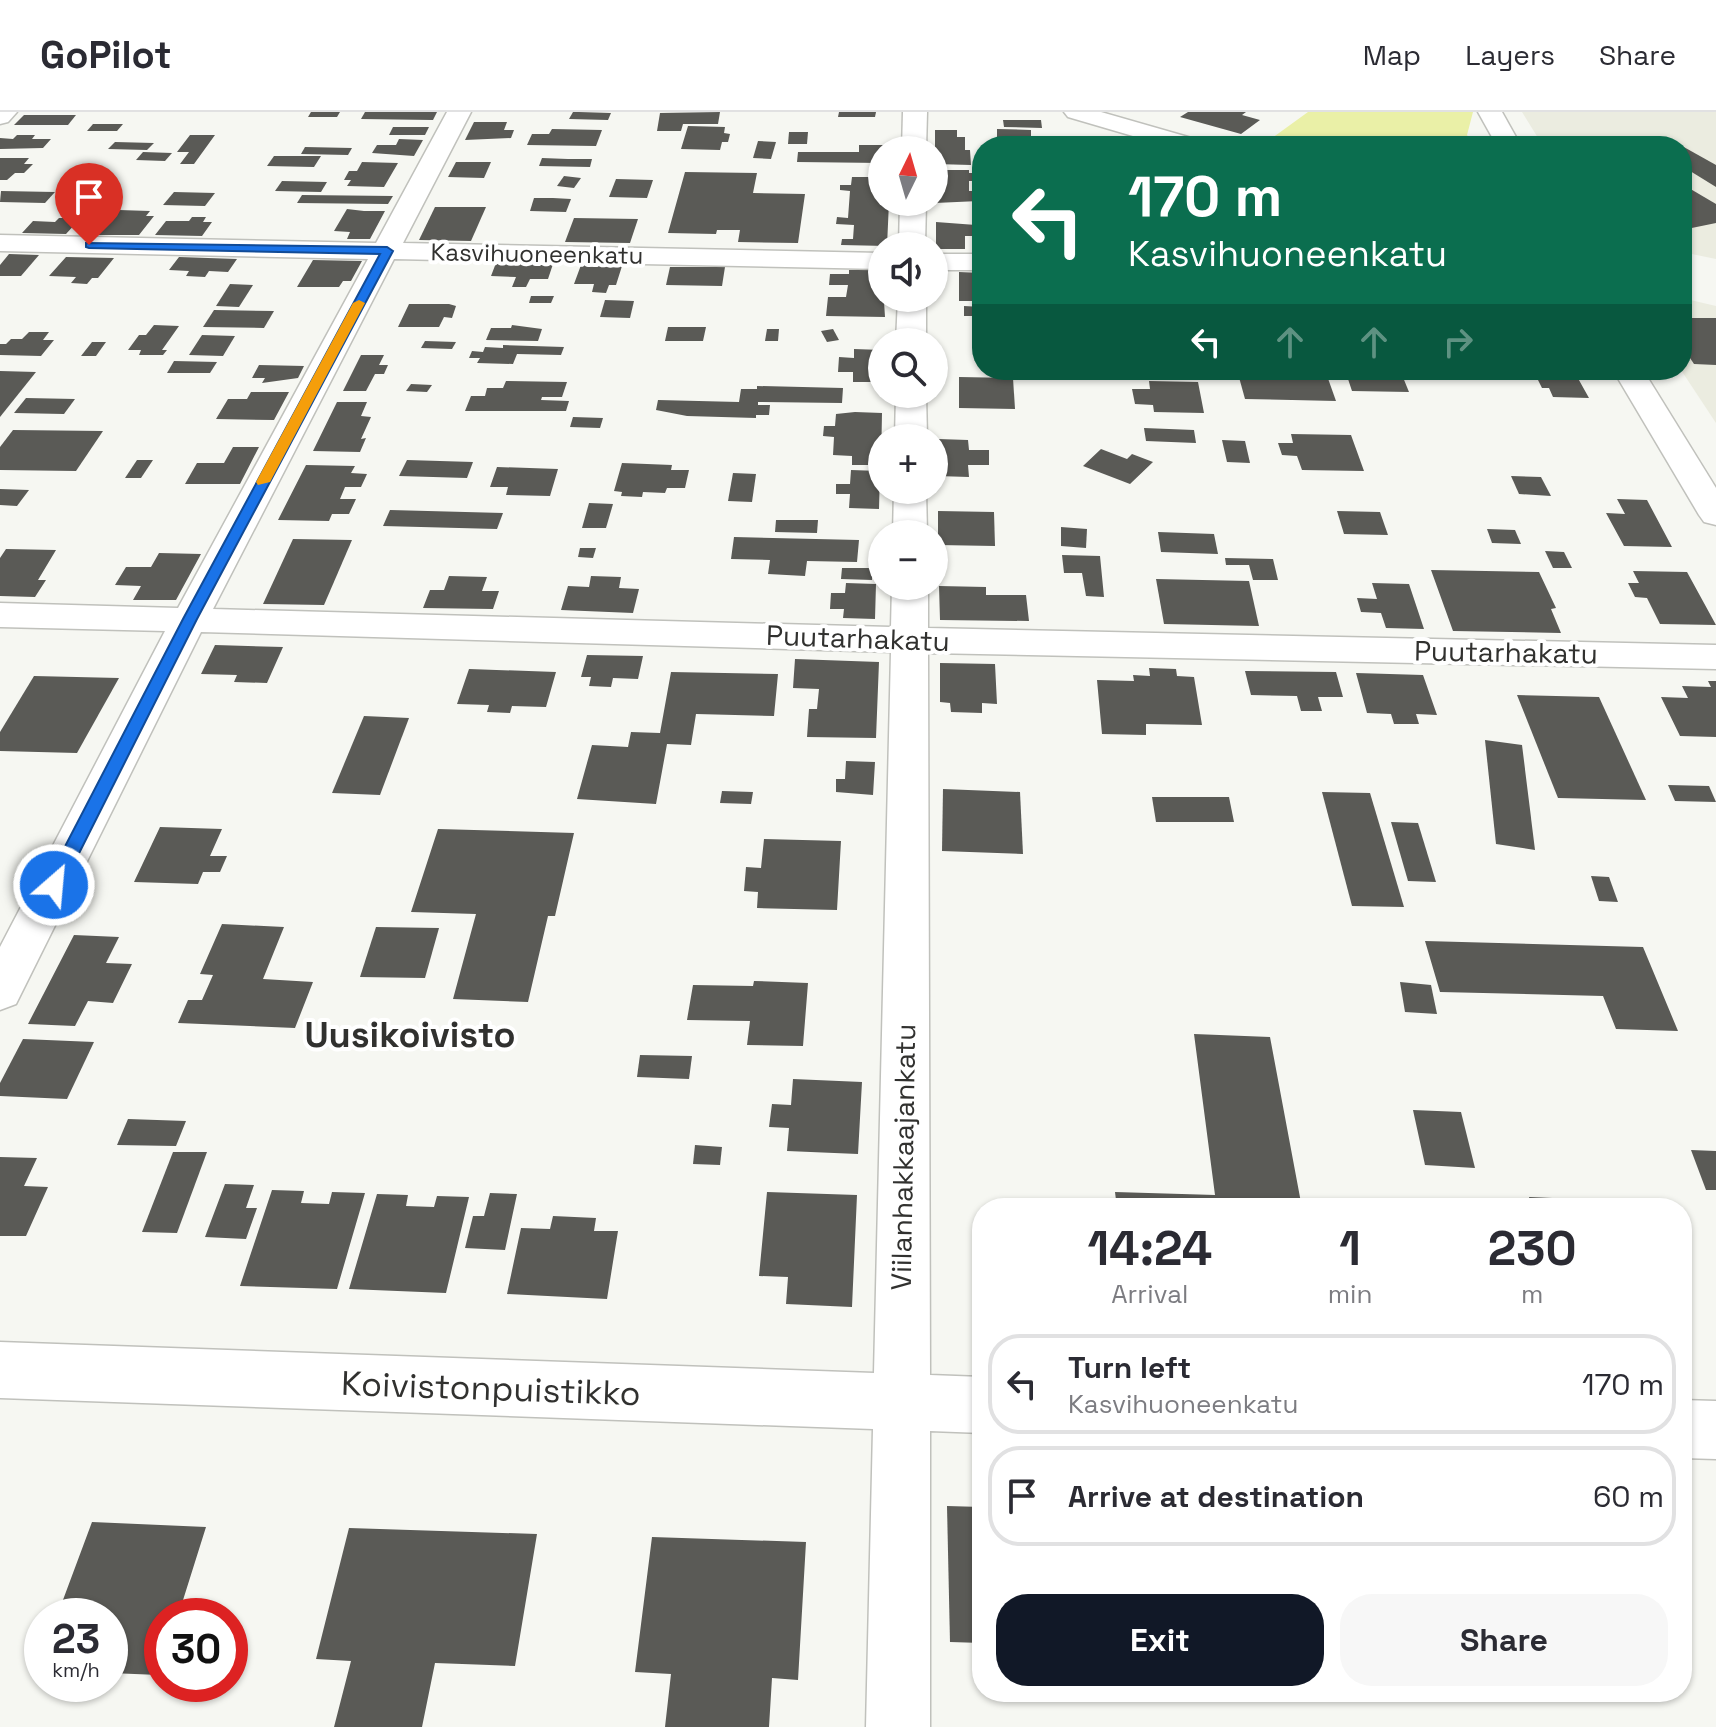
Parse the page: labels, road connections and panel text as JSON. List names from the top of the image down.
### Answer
{
  "streets": {
    "street": [
      "Kasvihuoneenkatu",
      "Puutarhakatu",
      "Viilanhakkaajankatu",
      "Koivistonpuistikko"
    ]
  },
  "crossings": [
    ["Puutarhakatu", "Viilanhakkaajankatu"],
    ["Viilanhakkaajankatu", "Koivistonpuistikko"]
  ],
  "districts": ["Uusikoivisto"],
  "north": "top",
  "page": {
    "header": "GoPilot",
    "nav": ["Map", "Layers", "Share"],
    "map_buttons": ["+", "−"],
    "turn": ["170 m", "Kasvihuoneenkatu"],
    "eta": [
      "14:24",
      "Arrival",
      "1",
      "min",
      "230",
      "m"
    ],
    "list": [
      {
        "name": "Turn left",
        "note": "Kasvihuoneenkatu",
        "value": "170 m"
      },
      {
        "name": "Arrive at destination",
        "value": "60 m"
      }
    ],
    "buttons": ["Exit", "Share"],
    "speed": "23 km/h",
    "limit": "30"
  }
}
